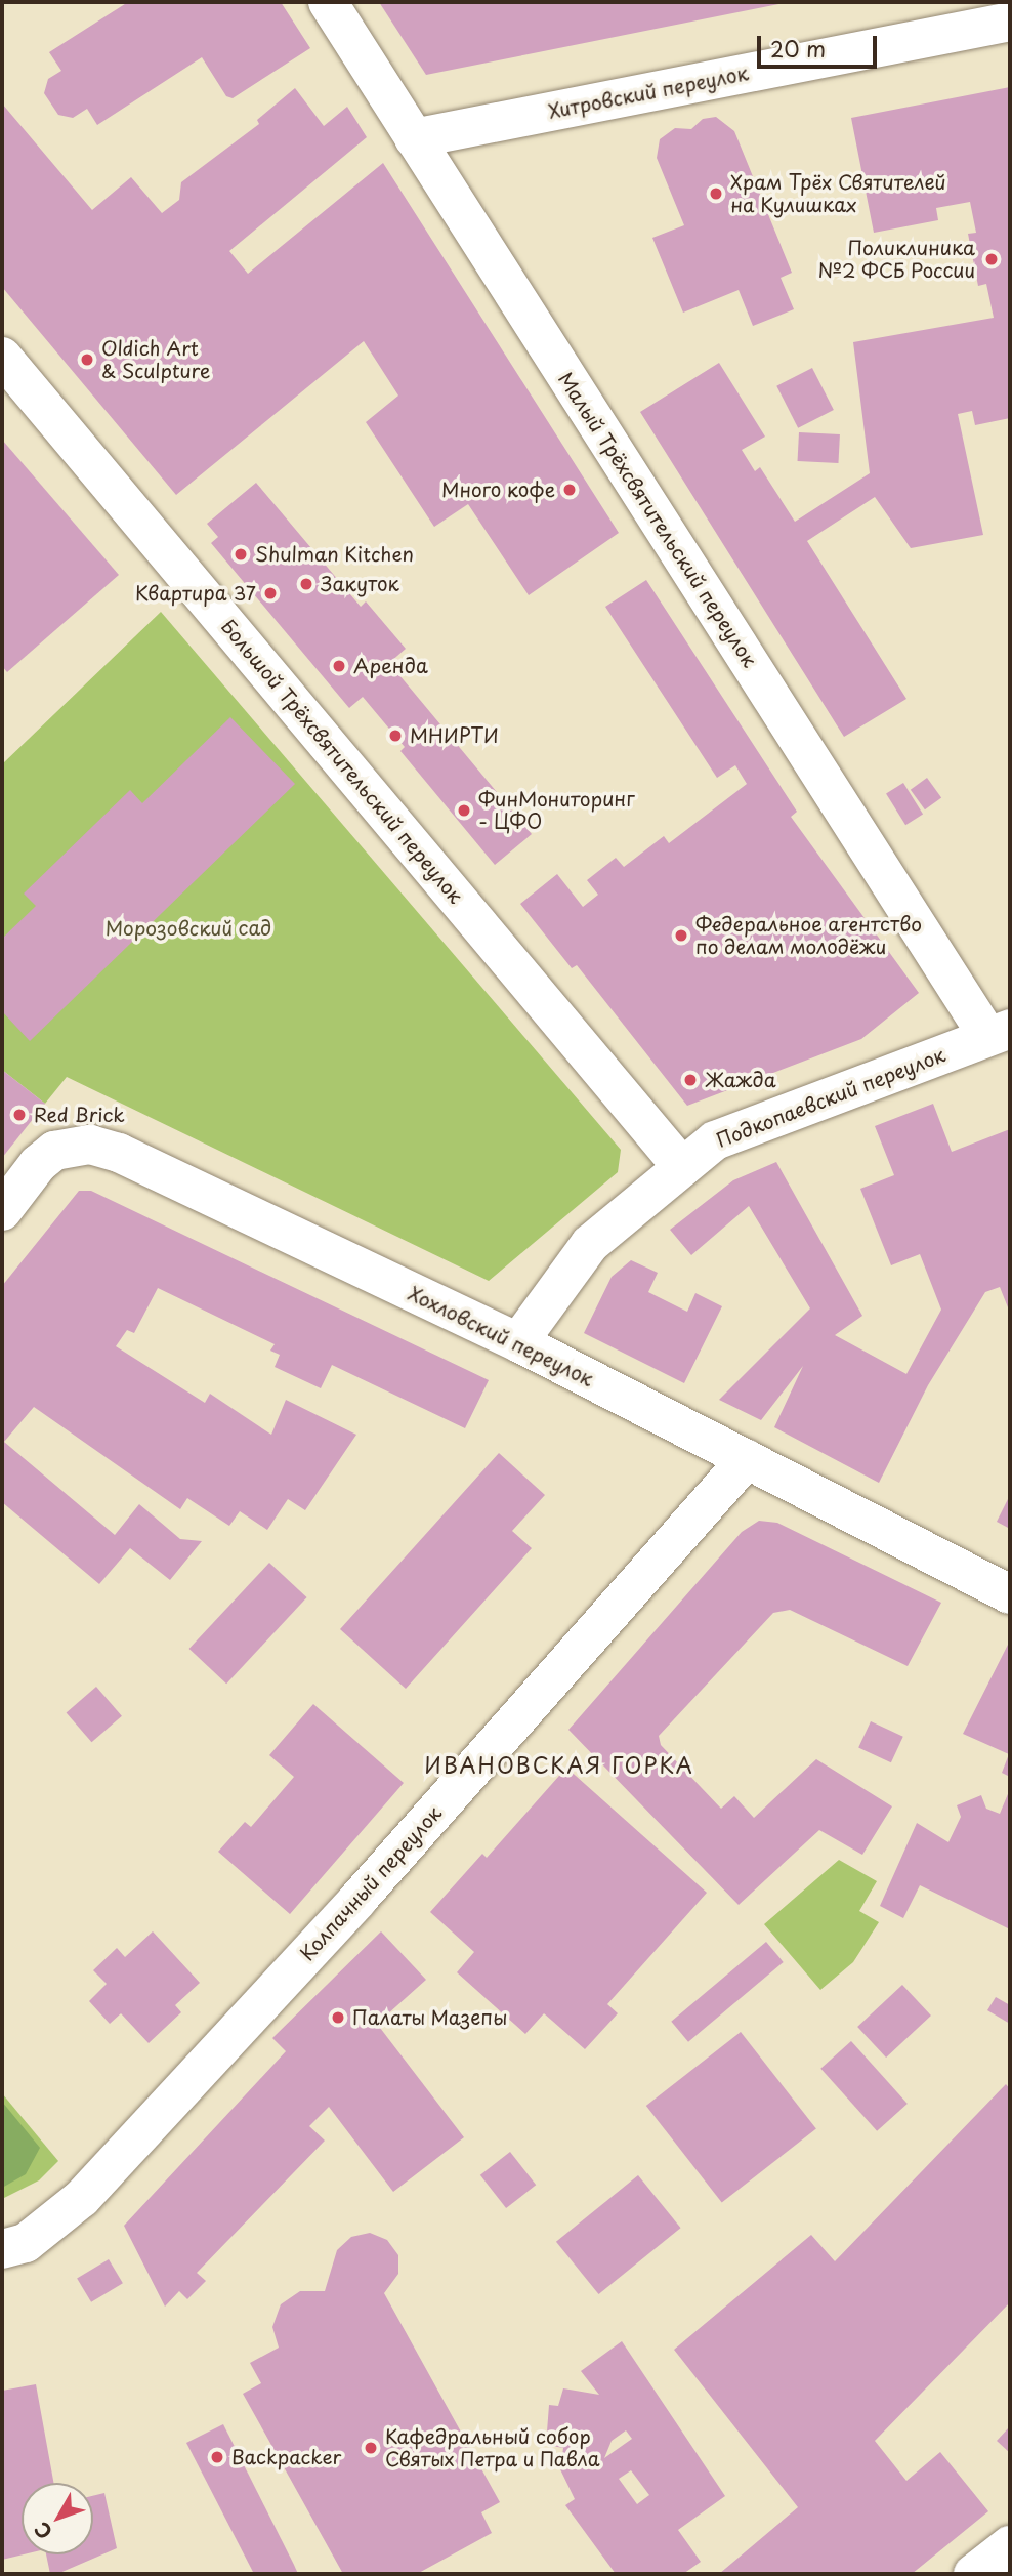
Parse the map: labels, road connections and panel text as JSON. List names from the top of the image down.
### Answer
{
  "streets": {
    "street": [
      "Хитровский переулок",
      "Малый Трёхсвятительский переулок",
      "Большой Трёхсвятительский переулок",
      "Подкопаевский переулок",
      "Хохловский переулок",
      "Колпачный переулок"
    ]
  },
  "crossings": [
    ["Хитровский переулок", "Малый Трёхсвятительский переулок"],
    ["Малый Трёхсвятительский переулок", "Подкопаевский переулок"],
    ["Большой Трёхсвятительский переулок", "Подкопаевский переулок"],
    ["Подкопаевский переулок", "Хохловский переулок"],
    ["Хохловский переулок", "Колпачный переулок"]
  ],
  "districts": ["ИВАНОВСКАЯ ГОРКА"],
  "parks": ["Морозовский сад"],
  "places": [
    "Храм Трёх Святителей на Кулишках",
    "Поликлиника №2 ФСБ России",
    "Oldich Art & Sculpture",
    "Много кофе",
    "Shulman Kitchen",
    "Закуток",
    "Квартира 37",
    "Аренда",
    "МНИРТИ",
    "ФинМониторинг - ЦФО",
    "Федеральное агентство по делам молодёжи",
    "Жажда",
    "Red Brick",
    "Палаты Мазепы",
    "Кафедральный собор Святых Петра и Павла",
    "Backpacker"
  ],
  "scale_bar": "20 m",
  "north": "bottom left"
}
